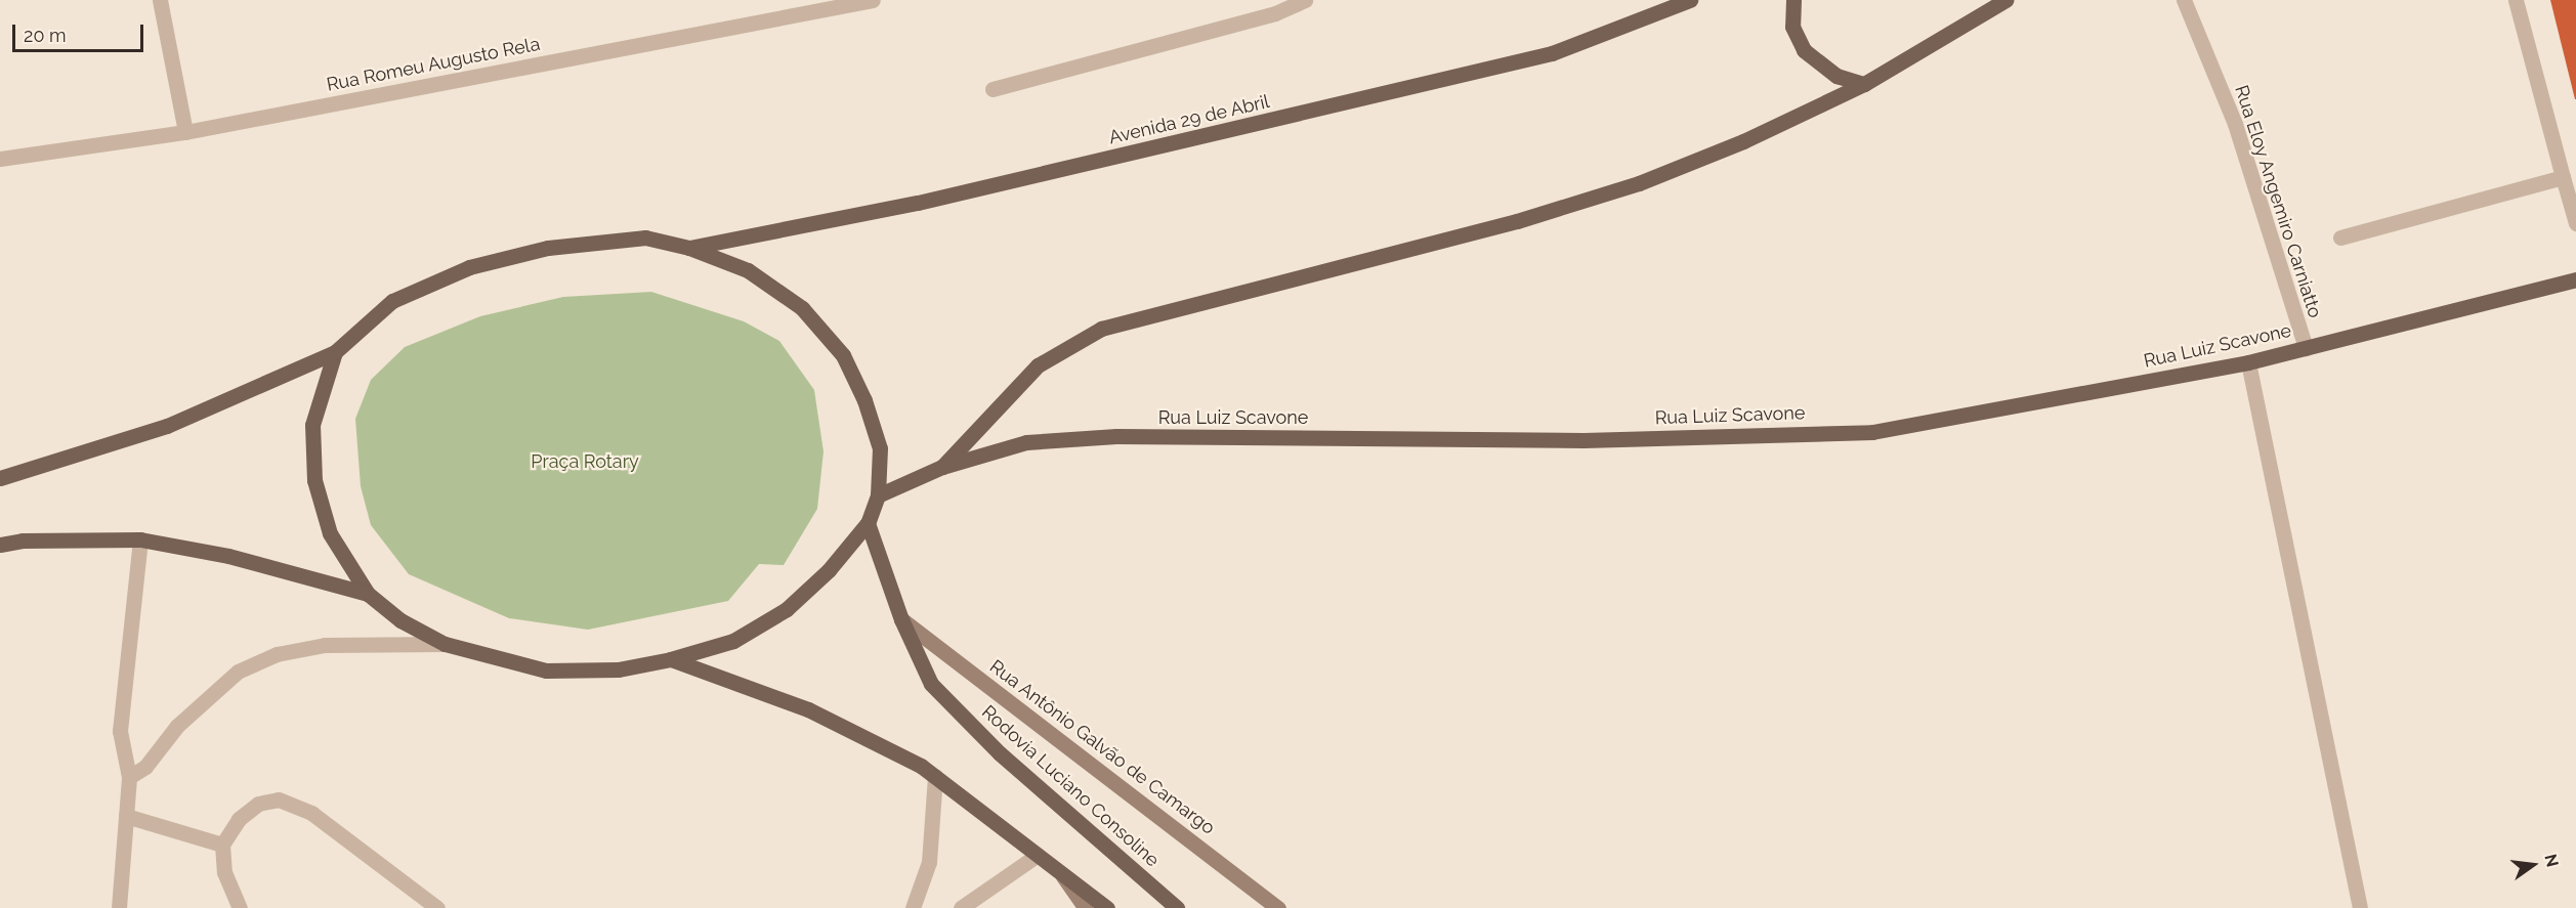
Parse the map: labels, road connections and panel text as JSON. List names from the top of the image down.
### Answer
{
  "streets": {
    "main road": [
      "Avenida 29 de Abril",
      "Rua Luiz Scavone",
      "Rua Antônio Galvão de Camargo",
      "Rodovia Luciano Consoline"
    ],
    "street": ["Rua Romeu Augusto Rela", "Rua Eloy Angemiro Carniatto"]
  },
  "crossings": [
    ["Rua Eloy Angemiro Carniatto", "Rua Luiz Scavone"],
    ["Rua Antônio Galvão de Camargo", "Rodovia Luciano Consoline"]
  ],
  "parks": ["Praça Rotary"],
  "scale_bar": "20 m",
  "north": "right"
}
